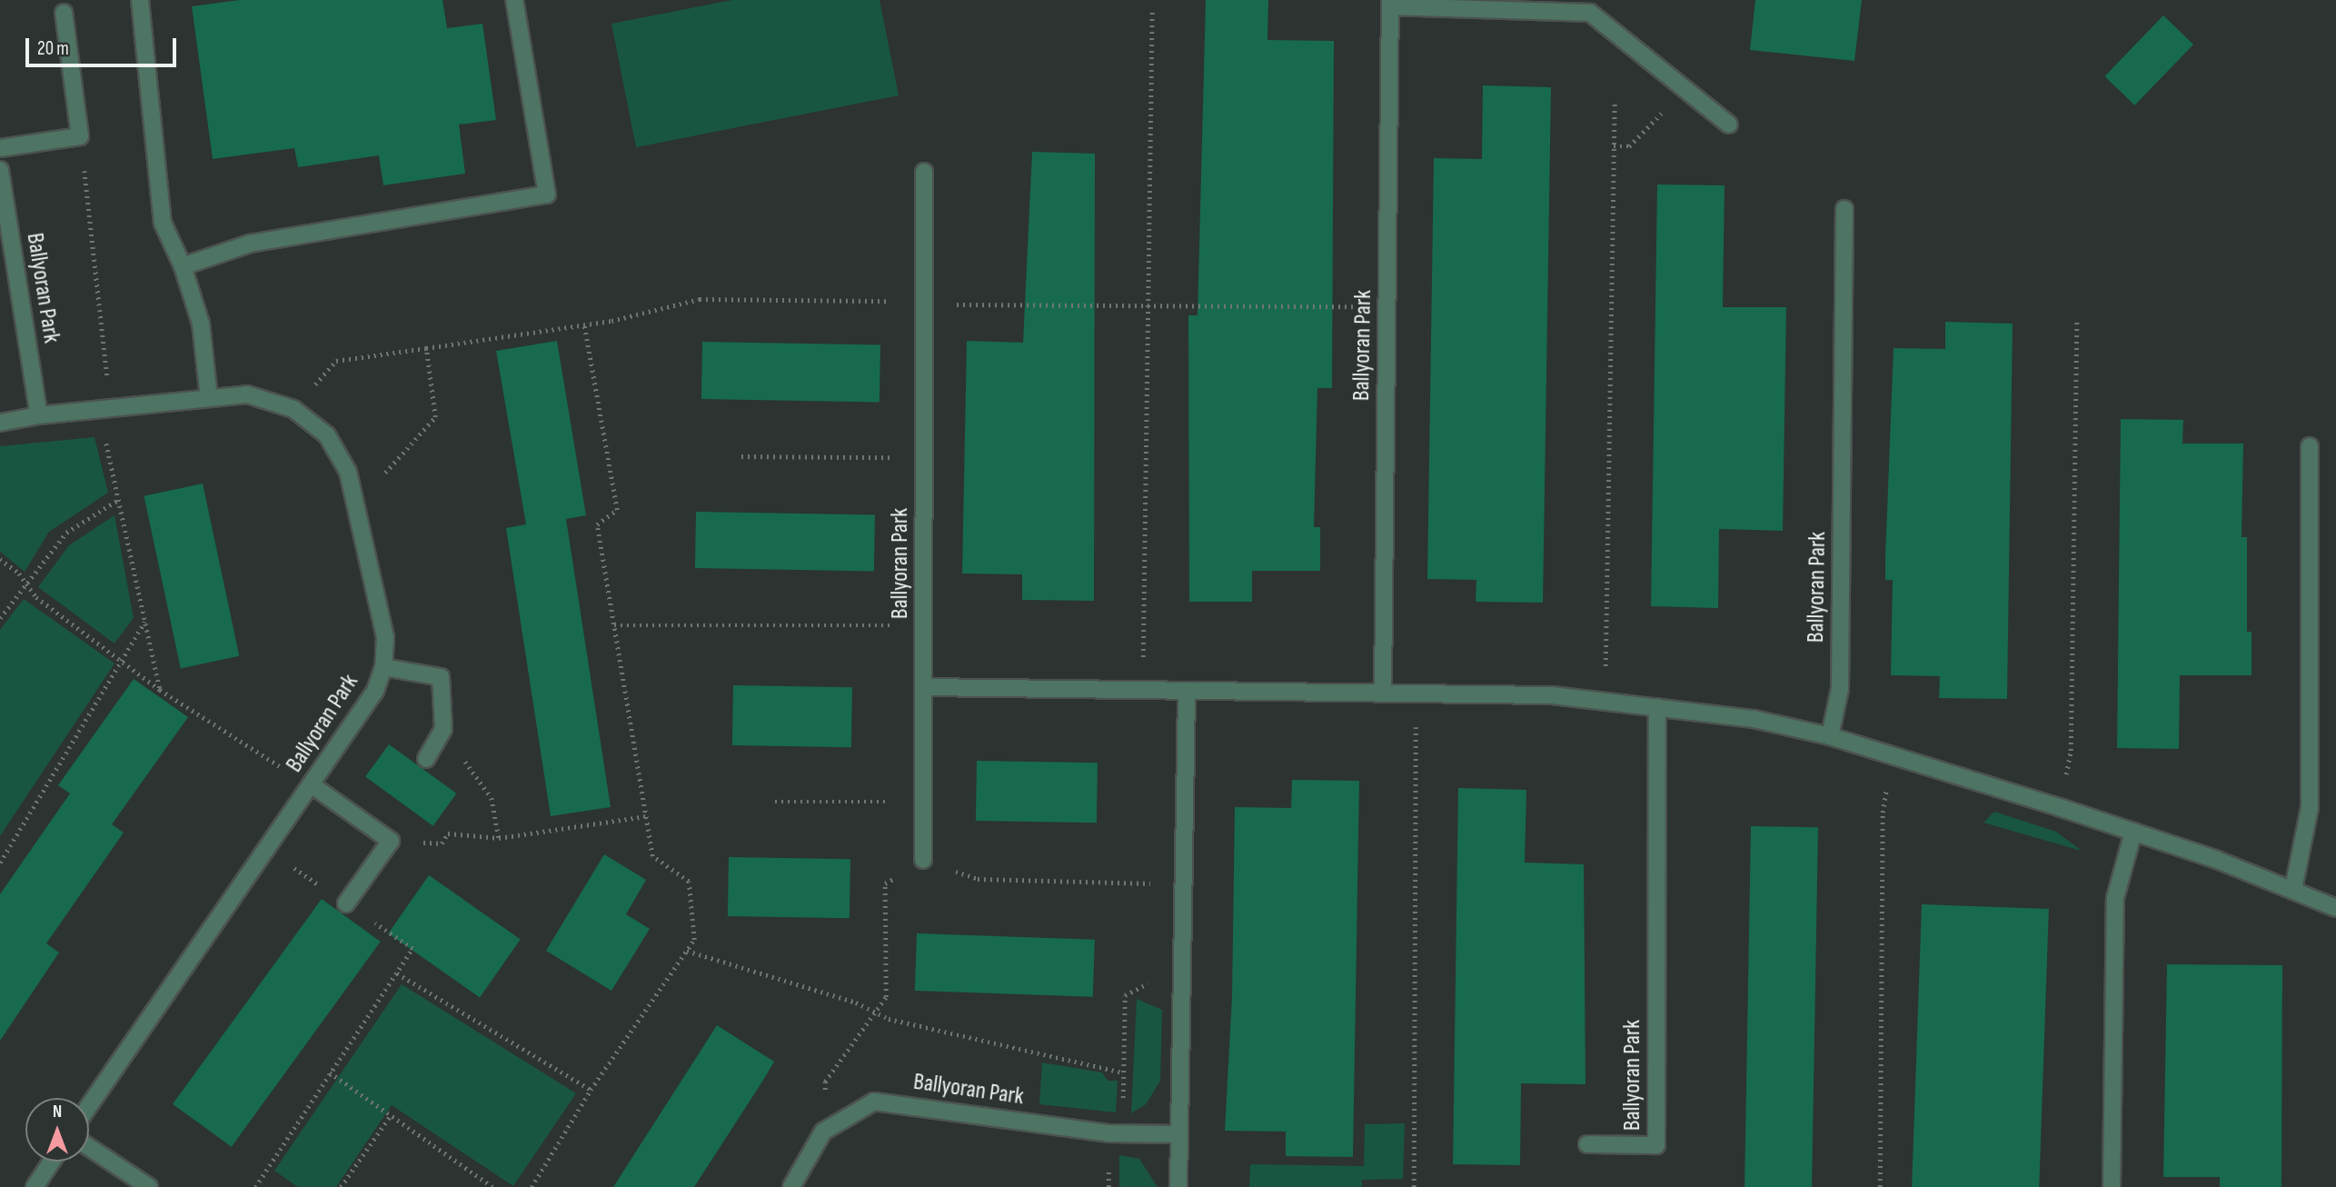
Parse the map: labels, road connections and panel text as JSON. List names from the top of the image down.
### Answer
{
  "streets": {
    "street": ["Ballyoran Park"]
  },
  "scale_bar": "20 m",
  "north": "top"
}
